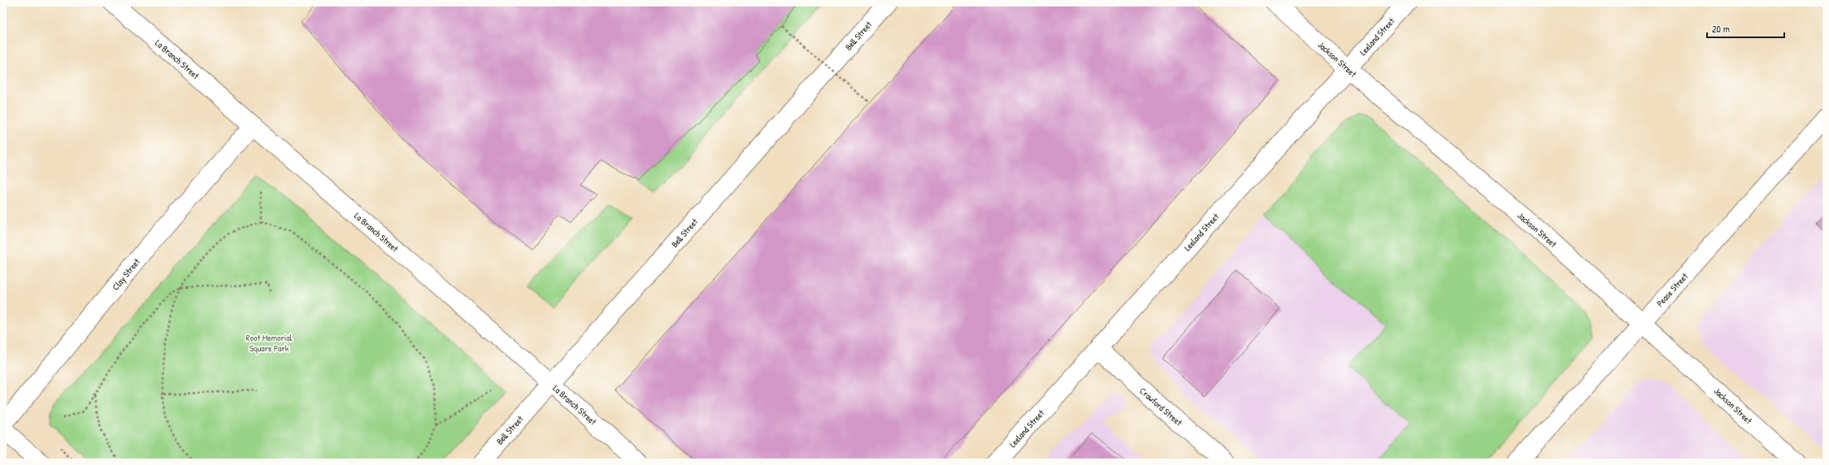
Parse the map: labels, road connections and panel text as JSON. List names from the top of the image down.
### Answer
{
  "streets": {
    "street": [
      "Bell Street",
      "Leeland Street",
      "La Branch Street",
      "Jackson Street",
      "Clay Street",
      "Pease Street",
      "Crawford Street"
    ]
  },
  "crossings": [
    ["Bell Street", "La Branch Street"],
    ["Leeland Street", "Jackson Street"],
    ["Leeland Street", "Crawford Street"],
    ["La Branch Street", "Clay Street"],
    ["Jackson Street", "Pease Street"]
  ],
  "parks": ["Root Memorial Square Park"],
  "scale_bar": "20 m"
}
